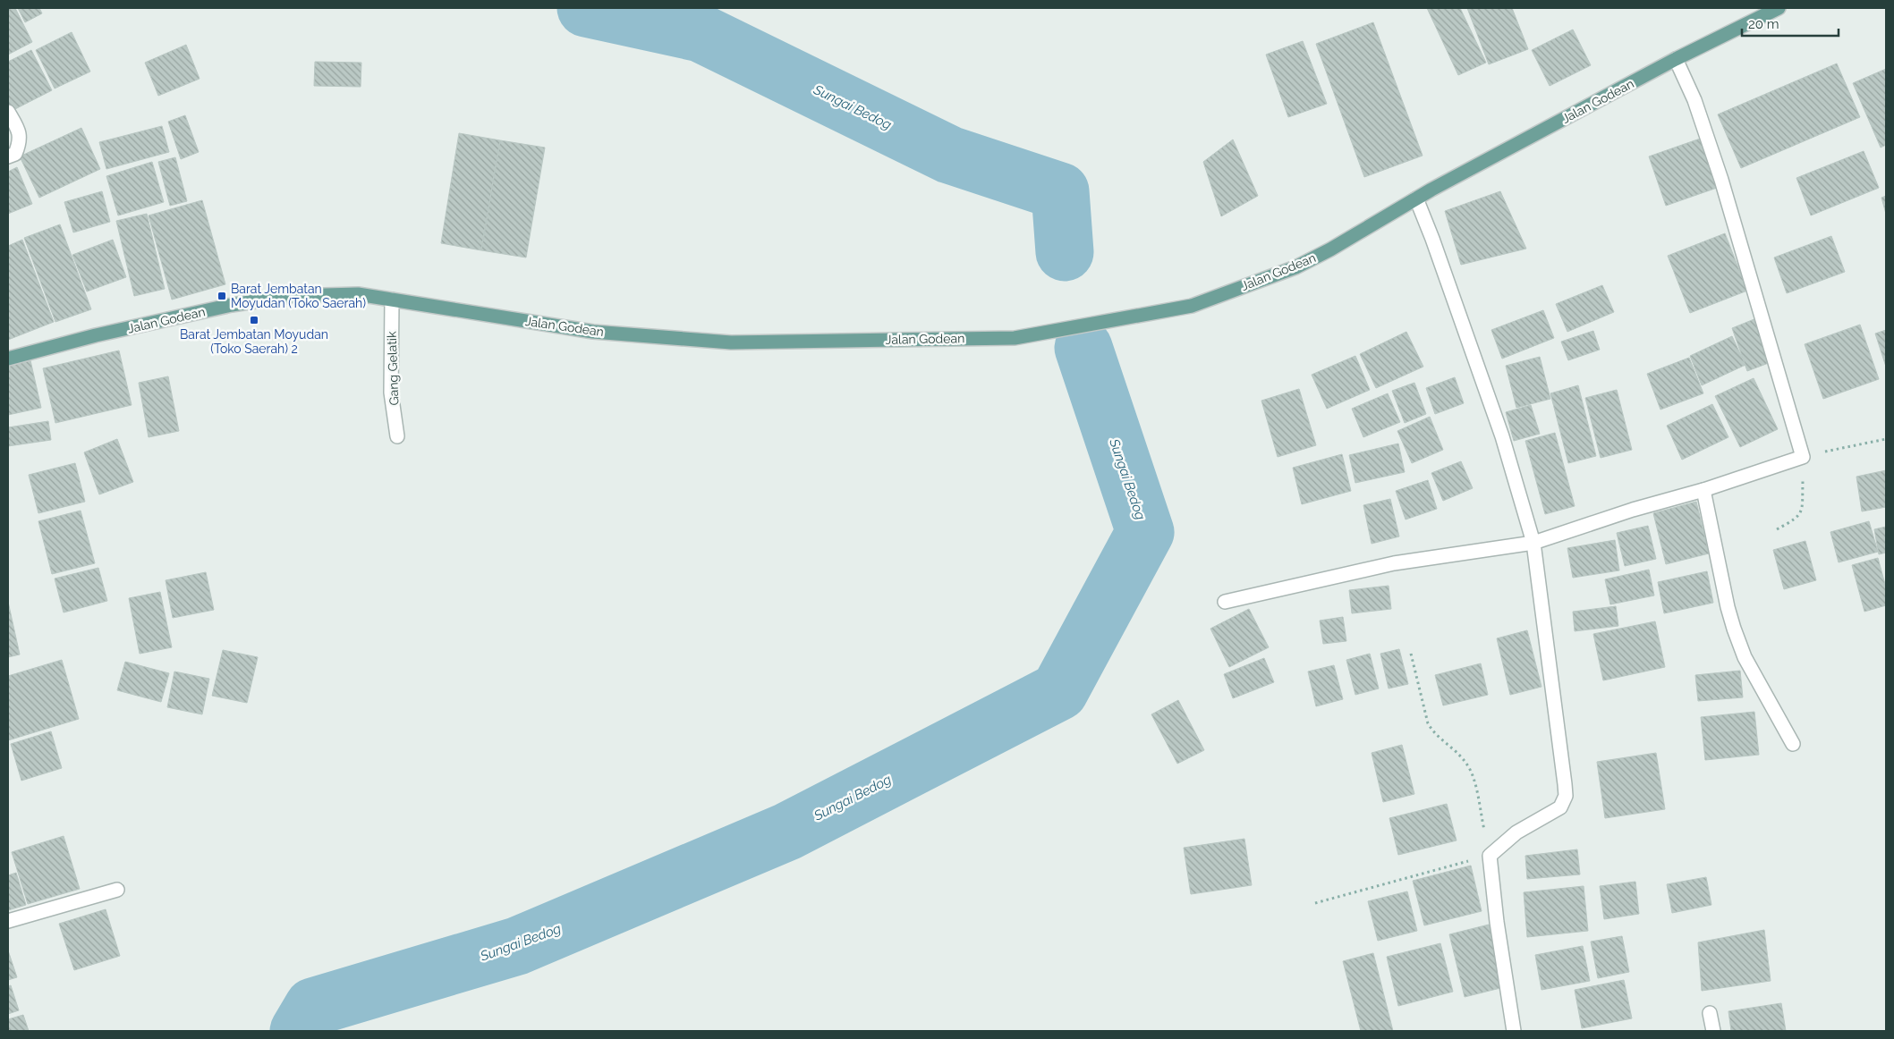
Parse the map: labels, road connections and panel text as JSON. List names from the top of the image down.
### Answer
{
  "streets": {
    "main road": ["Jalan Godean"],
    "street": ["Gang Gelatik"]
  },
  "crossings": [
    ["Jalan Godean", "Gang Gelatik"]
  ],
  "water": ["Sungai Bedog"],
  "places": {
    "transit": ["Barat Jembatan Moyudan (Toko Saerah)", "Barat Jembatan Moyudan (Toko Saerah) 2"]
  },
  "scale_bar": "20 m"
}
